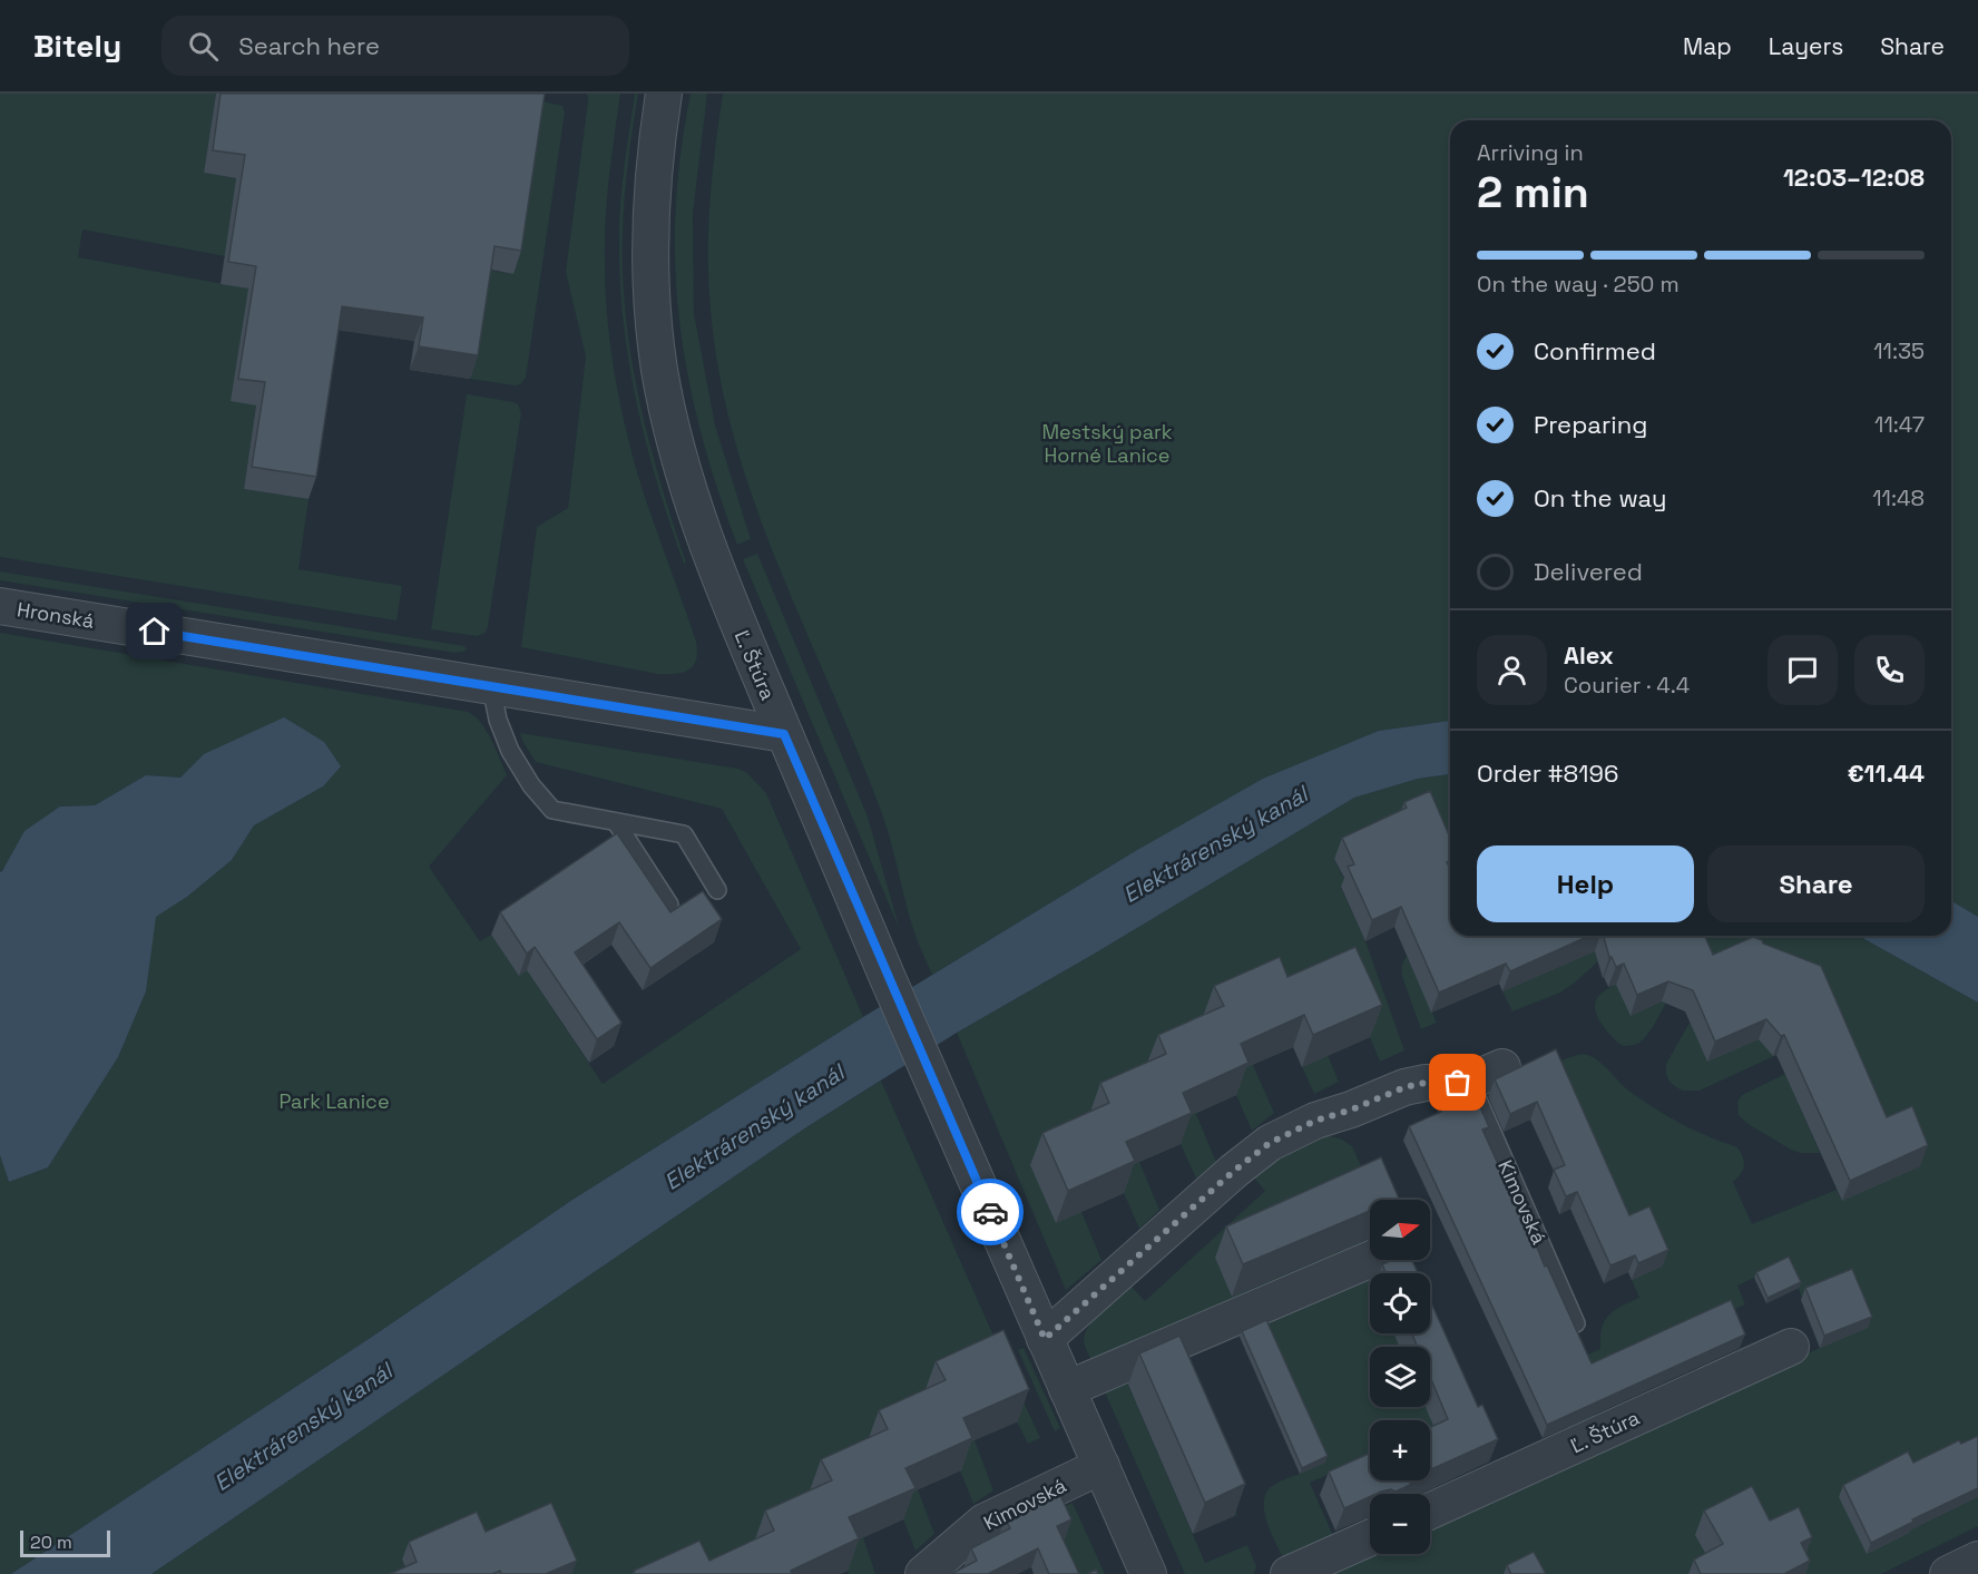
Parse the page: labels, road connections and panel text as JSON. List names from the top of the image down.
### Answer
{
  "streets": {
    "street": ["Hronská", "Ľ. Štúra", "Kimovská"]
  },
  "crossings": [
    ["Hronská", "Ľ. Štúra"],
    ["Ľ. Štúra", "Kimovská"]
  ],
  "water": ["Elektrárenský kanál"],
  "parks": ["Mestský park Horné Lanice", "Park Lanice"],
  "scale_bar": "20 m",
  "north": "right",
  "page": {
    "header": "Bitely",
    "search": "Search here",
    "nav": ["Map", "Layers", "Share"],
    "heading": ["2 min", "Arriving in", "12:03–12:08"],
    "panel": [
      "Alex",
      "Courier · 4.4",
      "Order #8196",
      "€11.44"
    ],
    "bar": "On the way · 250 m",
    "list": [
      ["Confirmed", "11:35"],
      ["Preparing", "11:47"],
      ["On the way", "11:48"],
      "Delivered"
    ],
    "buttons": ["Help", "Share"],
    "map_buttons": ["+", "−"],
    "scale": "20 m"
  }
}
